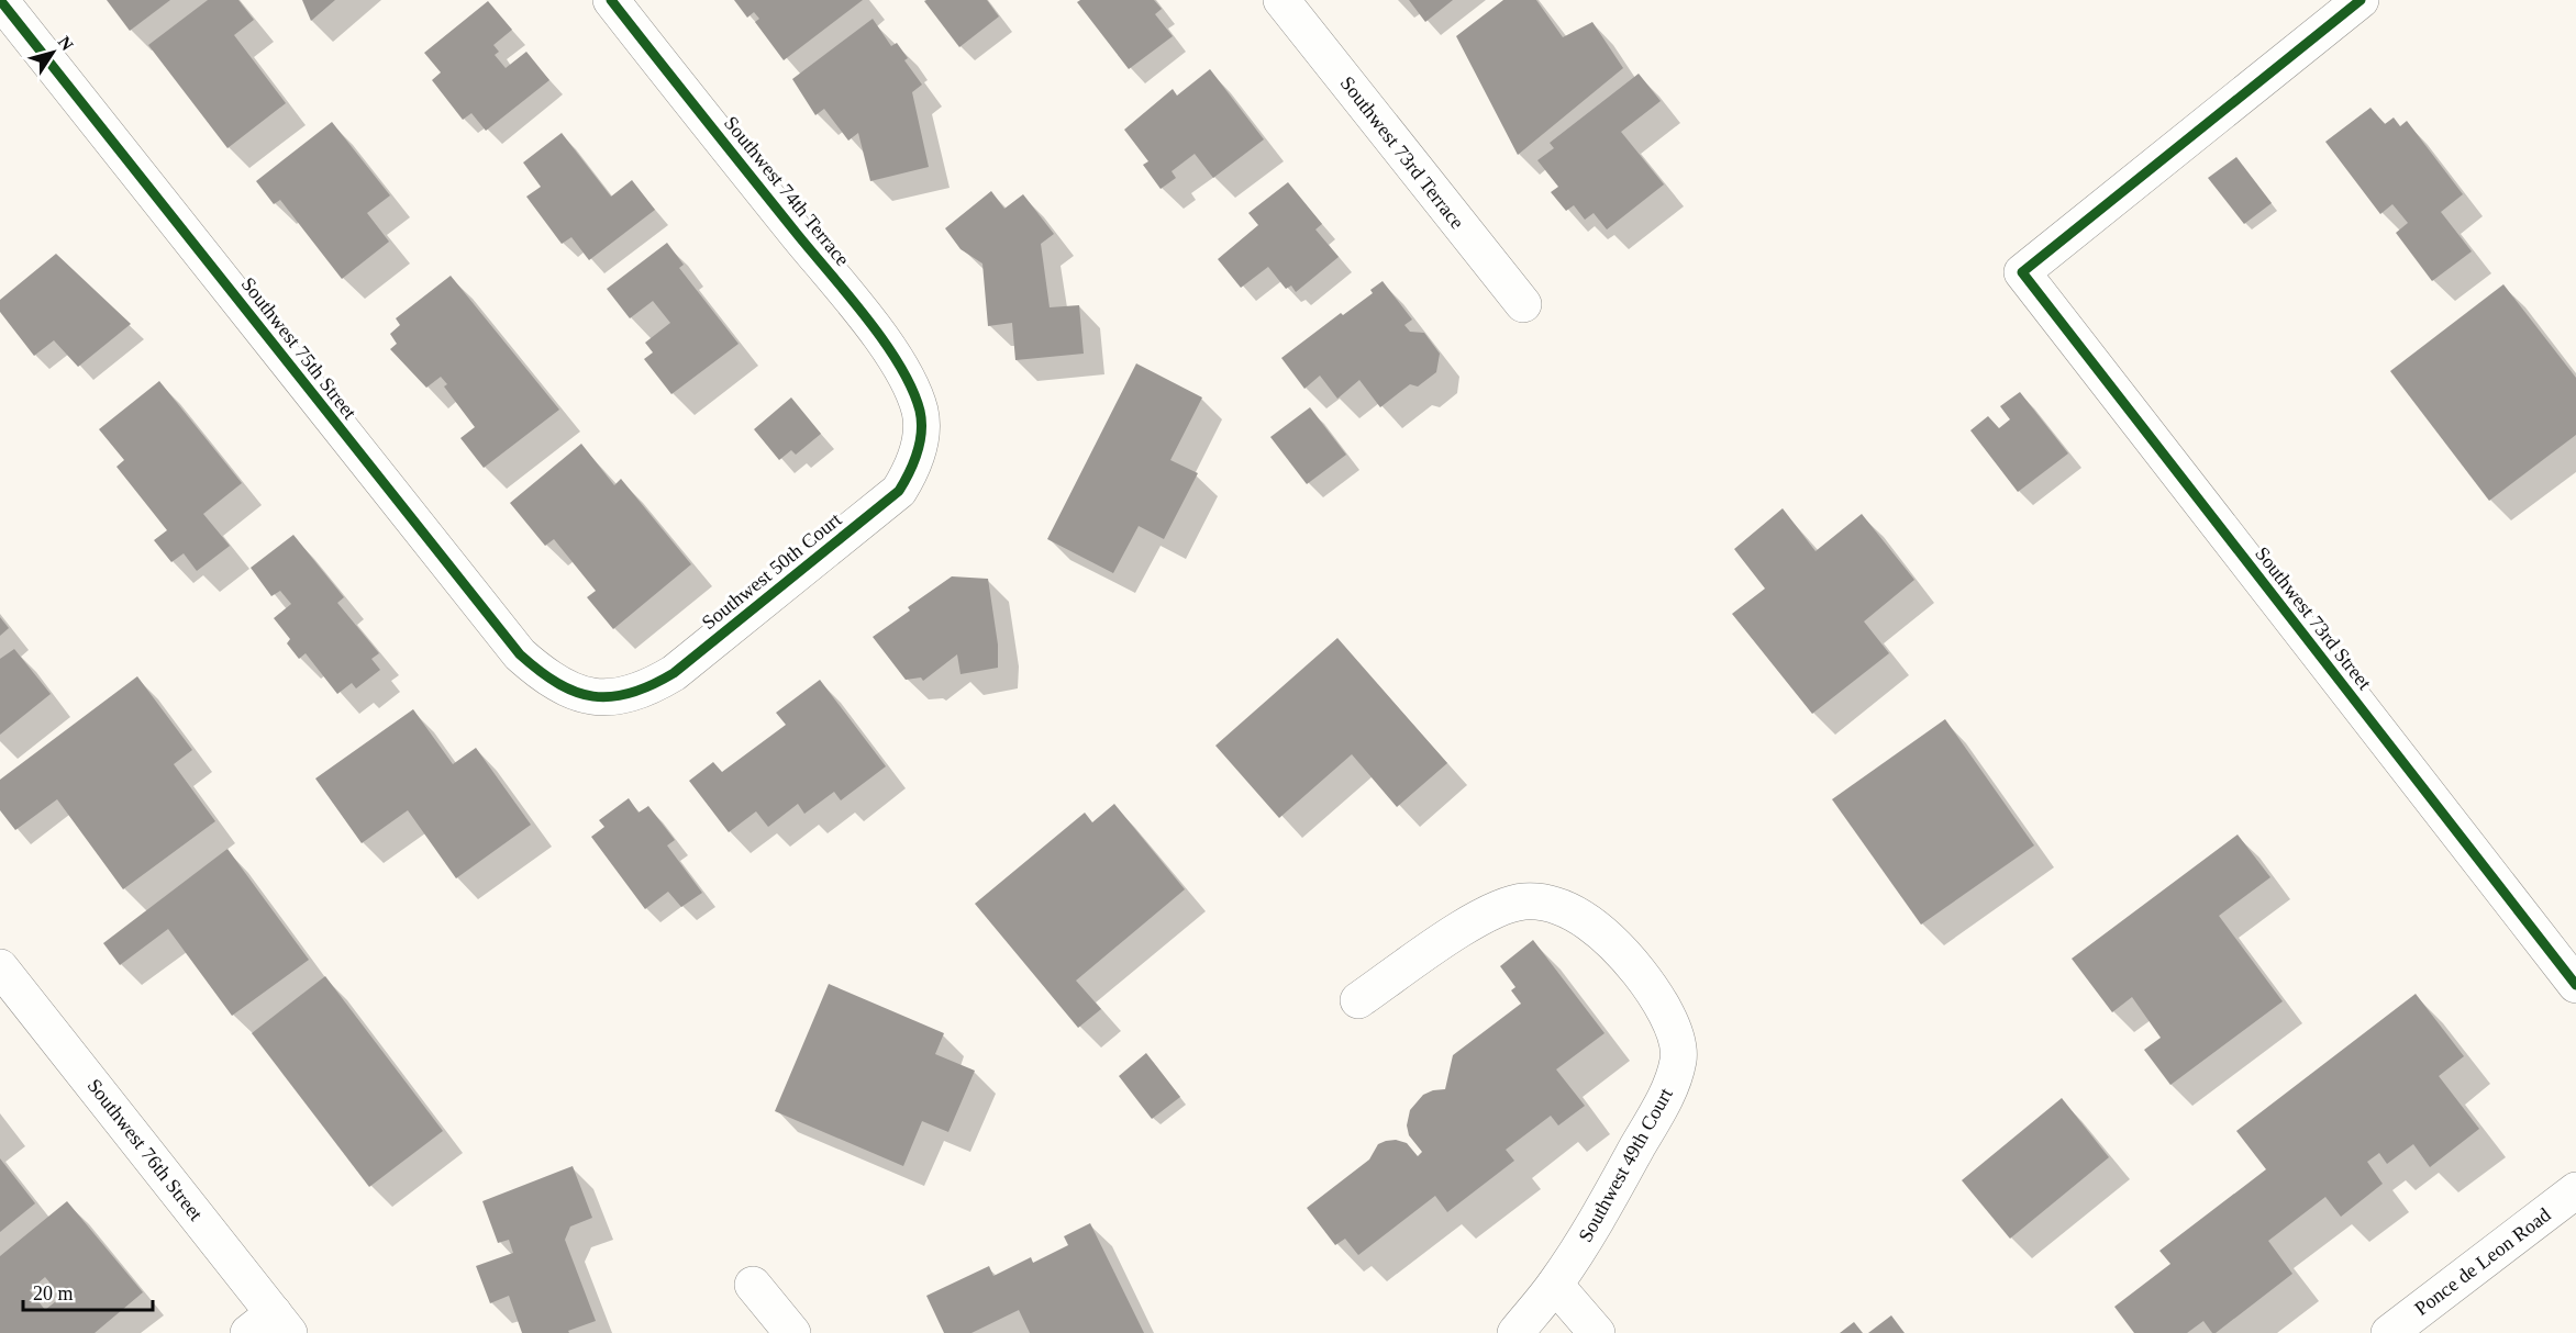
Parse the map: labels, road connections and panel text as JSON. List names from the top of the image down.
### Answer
{
  "streets": {
    "street": [
      "Southwest 73rd Terrace",
      "Southwest 74th Terrace",
      "Southwest 75th Street",
      "Southwest 50th Court",
      "Southwest 73rd Street",
      "Southwest 76th Street",
      "Southwest 49th Court",
      "Ponce de Leon Road"
    ]
  },
  "crossings": [
    ["Southwest 74th Terrace", "Southwest 50th Court"],
    ["Southwest 75th Street", "Southwest 50th Court"]
  ],
  "scale_bar": "20 m",
  "north": "top right"
}
